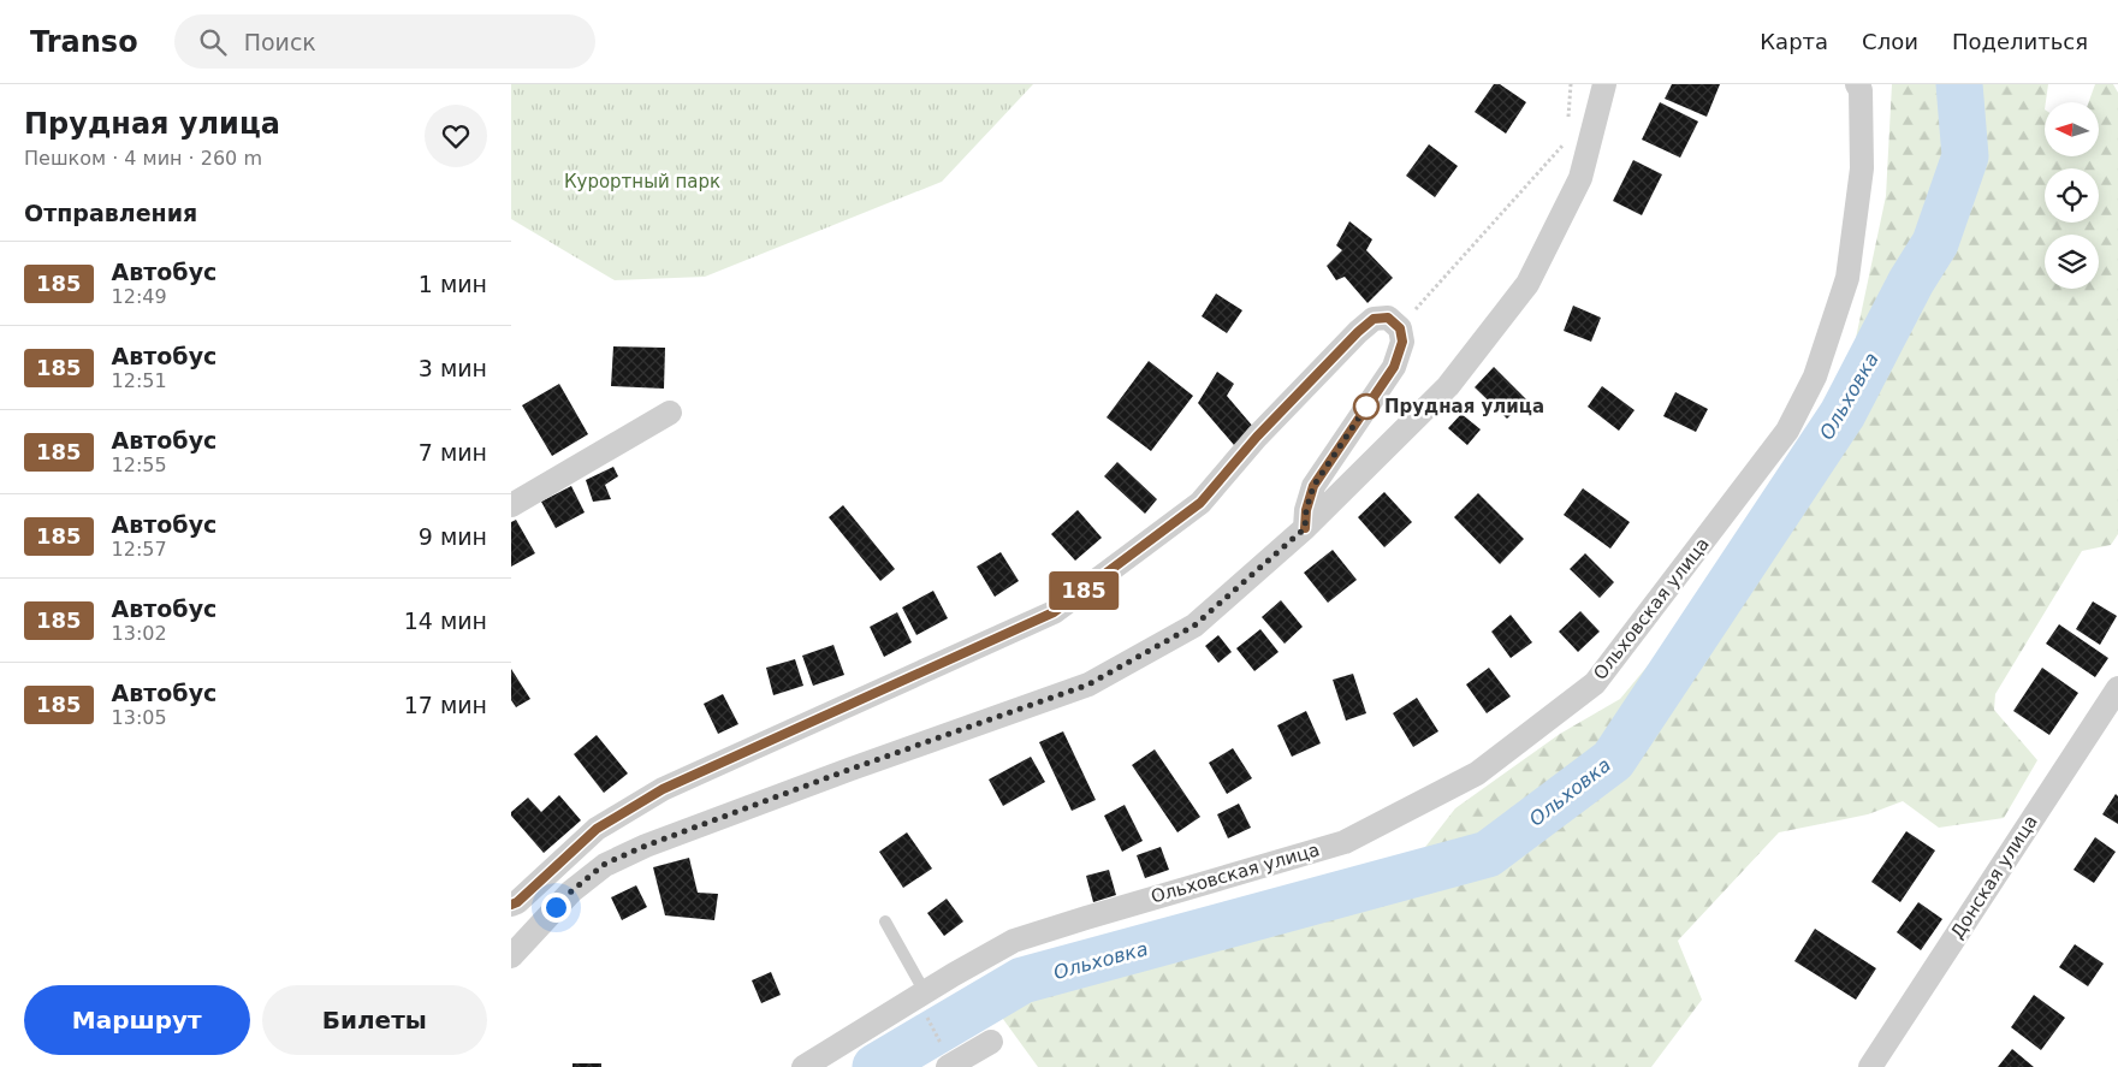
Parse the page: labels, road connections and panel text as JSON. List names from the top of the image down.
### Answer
{
  "streets": {
    "street": ["Ольховская улица", "Донская улица"]
  },
  "water": ["Ольховка"],
  "parks": ["Курортный парк"],
  "places": ["Прудная улица"],
  "lines": ["bus line 185"],
  "north": "left",
  "page": {
    "header": "Transo",
    "search": "Поиск",
    "nav": ["Карта", "Слои", "Поделиться"],
    "heading": [
      ["Прудная улица", "Пешком · 4 мин · 260 m"],
      "Отправления"
    ],
    "on_map": "185",
    "list": [
      {
        "mark": "185",
        "name": "Автобус",
        "note": "12:49",
        "value": "1 мин"
      },
      {
        "mark": "185",
        "name": "Автобус",
        "note": "12:51",
        "value": "3 мин"
      },
      {
        "mark": "185",
        "name": "Автобус",
        "note": "12:55",
        "value": "7 мин"
      },
      {
        "mark": "185",
        "name": "Автобус",
        "note": "12:57",
        "value": "9 мин"
      },
      {
        "mark": "185",
        "name": "Автобус",
        "note": "13:02",
        "value": "14 мин"
      },
      {
        "mark": "185",
        "name": "Автобус",
        "note": "13:05",
        "value": "17 мин"
      }
    ],
    "buttons": ["Маршрут", "Билеты"]
  }
}
